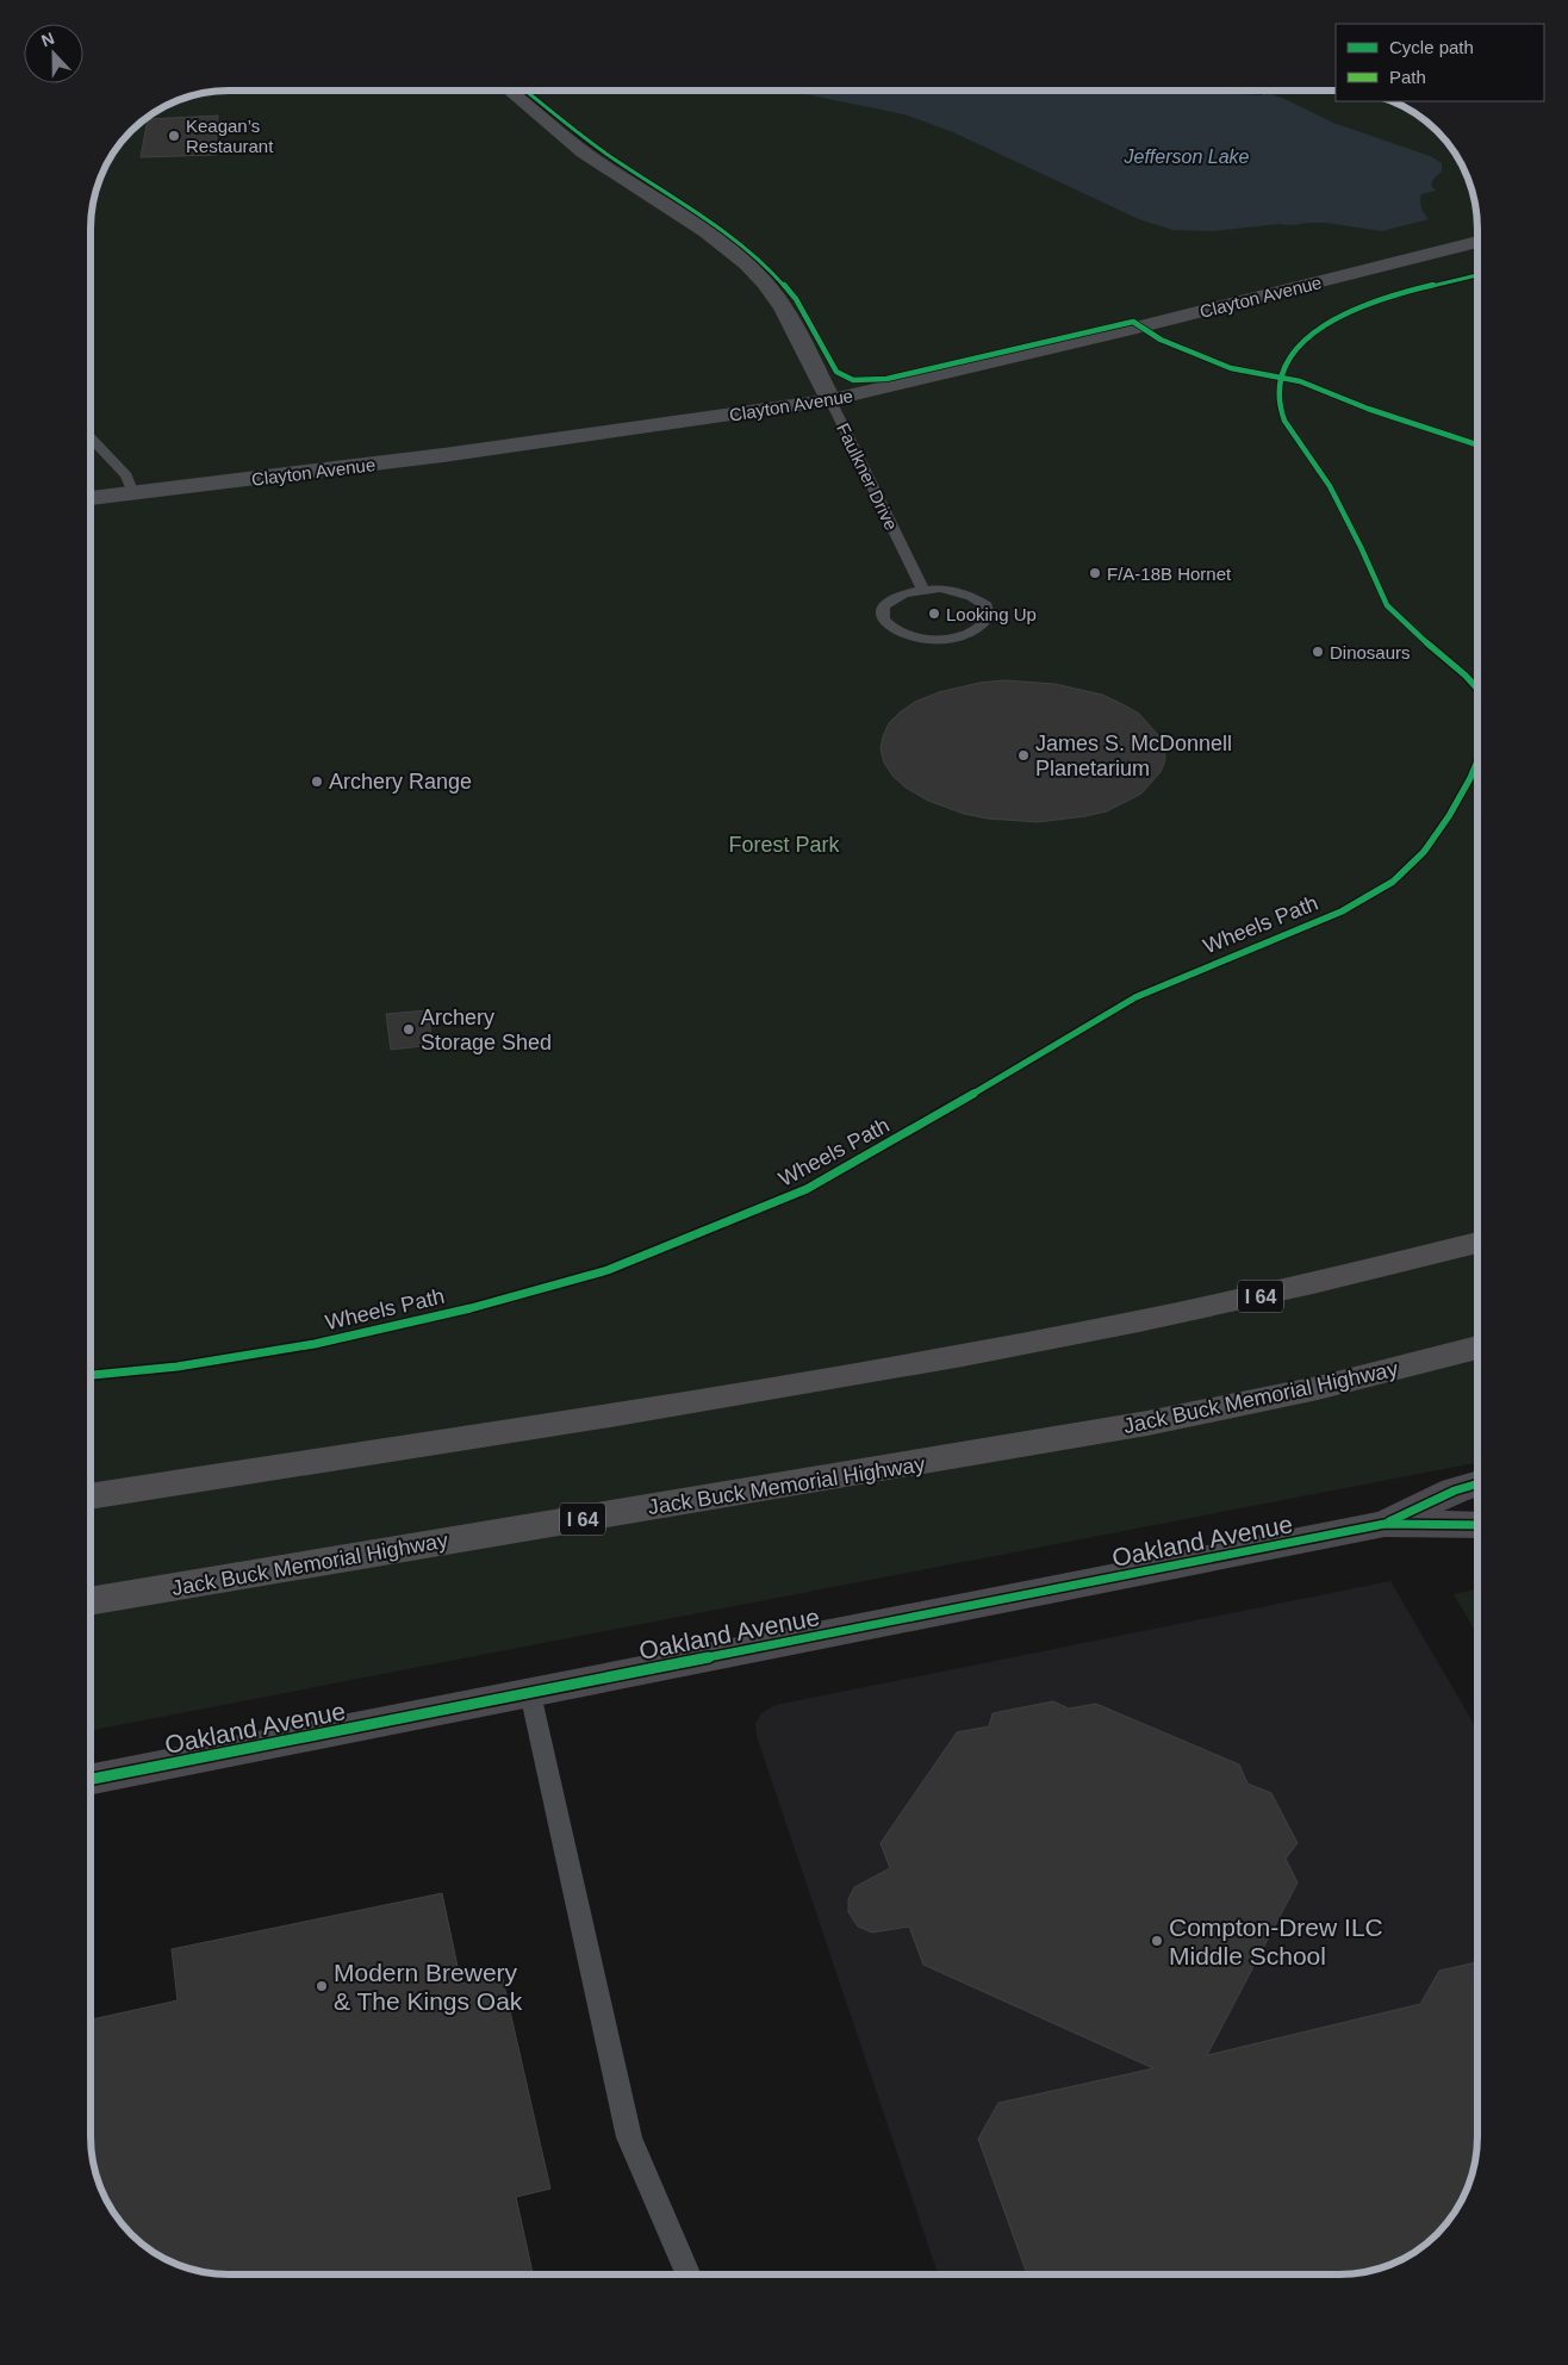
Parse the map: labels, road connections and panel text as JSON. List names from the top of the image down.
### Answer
{
  "streets": {
    "highway": ["I 64", "Jack Buck Memorial Highway"],
    "street": ["Clayton Avenue", "Faulkner Drive", "Oakland Avenue"],
    "cycle path": ["Wheels Path"]
  },
  "crossings": [
    ["Clayton Avenue", "Faulkner Drive"]
  ],
  "water": ["Jefferson Lake"],
  "parks": ["Forest Park"],
  "places": [
    "Keagan’s Restaurant",
    "F/A-18B Hornet",
    "Looking Up",
    "Dinosaurs",
    "James S. McDonnell Planetarium",
    "Archery Range",
    "Archery Storage Shed",
    "Compton-Drew ILC Middle School",
    "Modern Brewery & The Kings Oak"
  ],
  "legend": ["Cycle path", "Path"],
  "north": "top"
}
